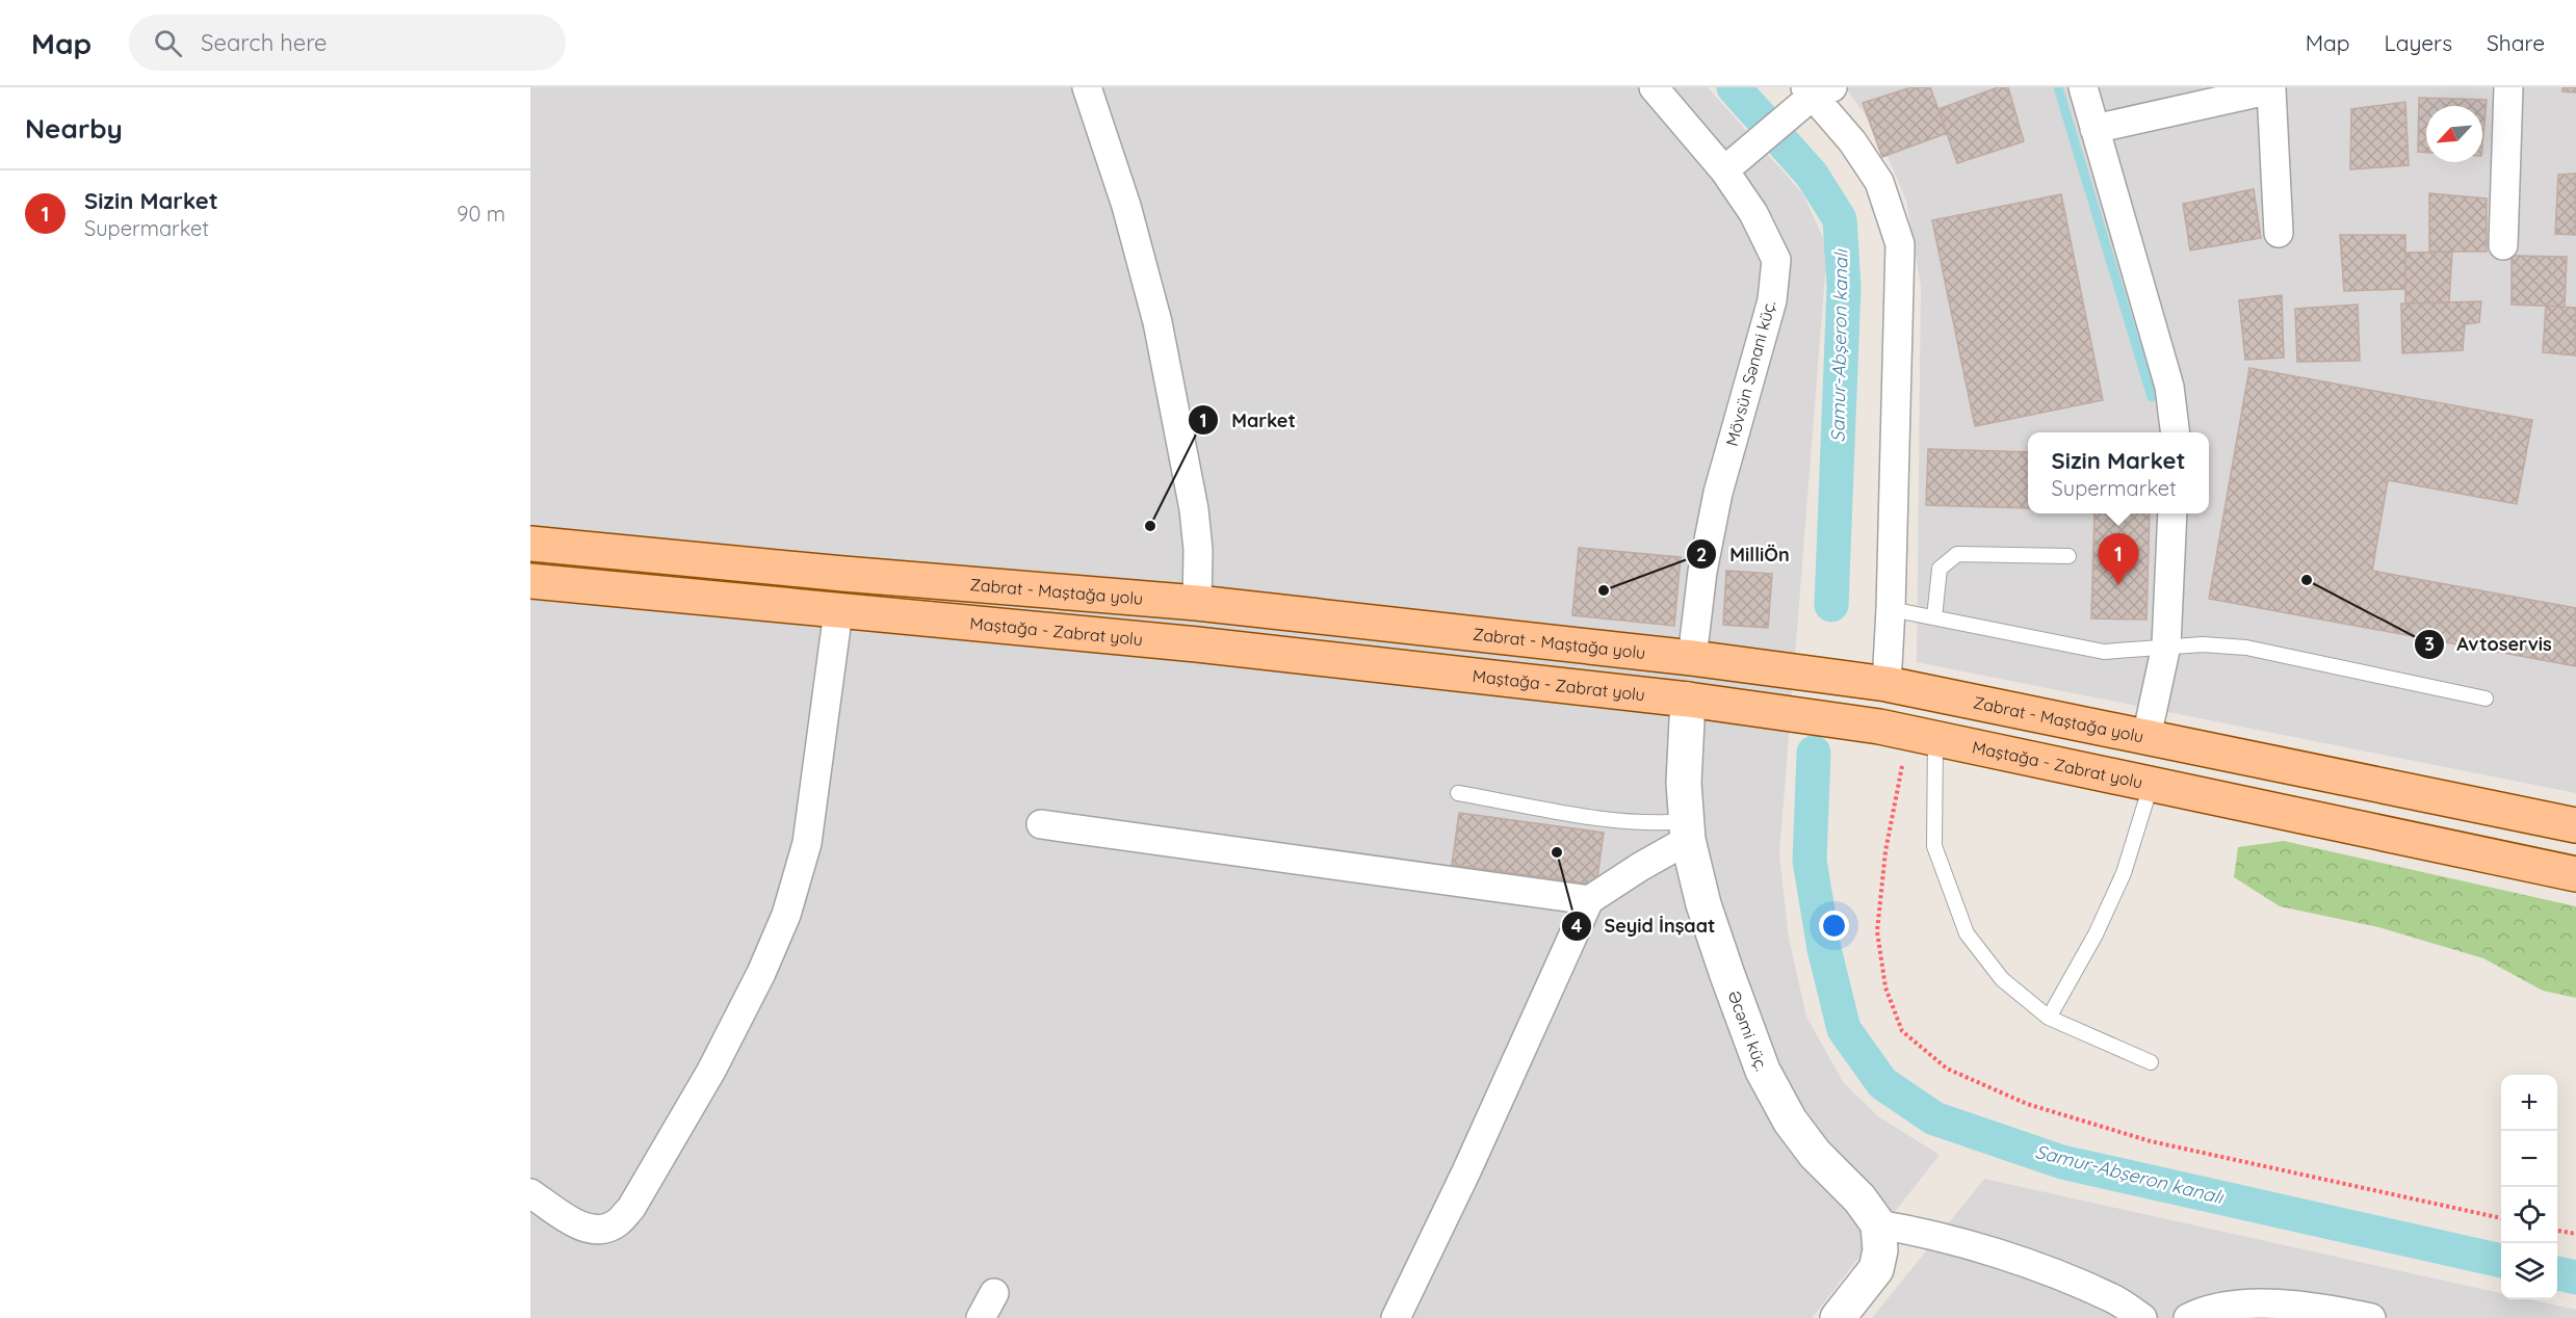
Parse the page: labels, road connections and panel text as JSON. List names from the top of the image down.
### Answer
{
  "streets": {
    "main road": ["Zabrat - Maştağa yolu", "Maştağa - Zabrat yolu"],
    "street": ["Mövsün Sənani küç.", "Əcəmi küç."]
  },
  "crossings": [
    ["Mövsün Sənani küç.", "Zabrat - Maştağa yolu"],
    ["Maştağa - Zabrat yolu", "Əcəmi küç."]
  ],
  "water": ["Samur-Abşeron kanalı"],
  "places": [
    "Market",
    "Avtoservis",
    "MilliÖn",
    "Seyid İnşaat"
  ],
  "north": "bottom left",
  "page": {
    "header": "Map",
    "search": "Search here",
    "nav": ["Map", "Layers", "Share"],
    "heading": "Nearby",
    "list": [
      {
        "mark": "1",
        "name": "Sizin Market",
        "note": "Supermarket",
        "value": "90 m"
      }
    ],
    "popup": ["Sizin Market", "Supermarket"],
    "pins": "1",
    "map_buttons": ["+", "−"]
  }
}
